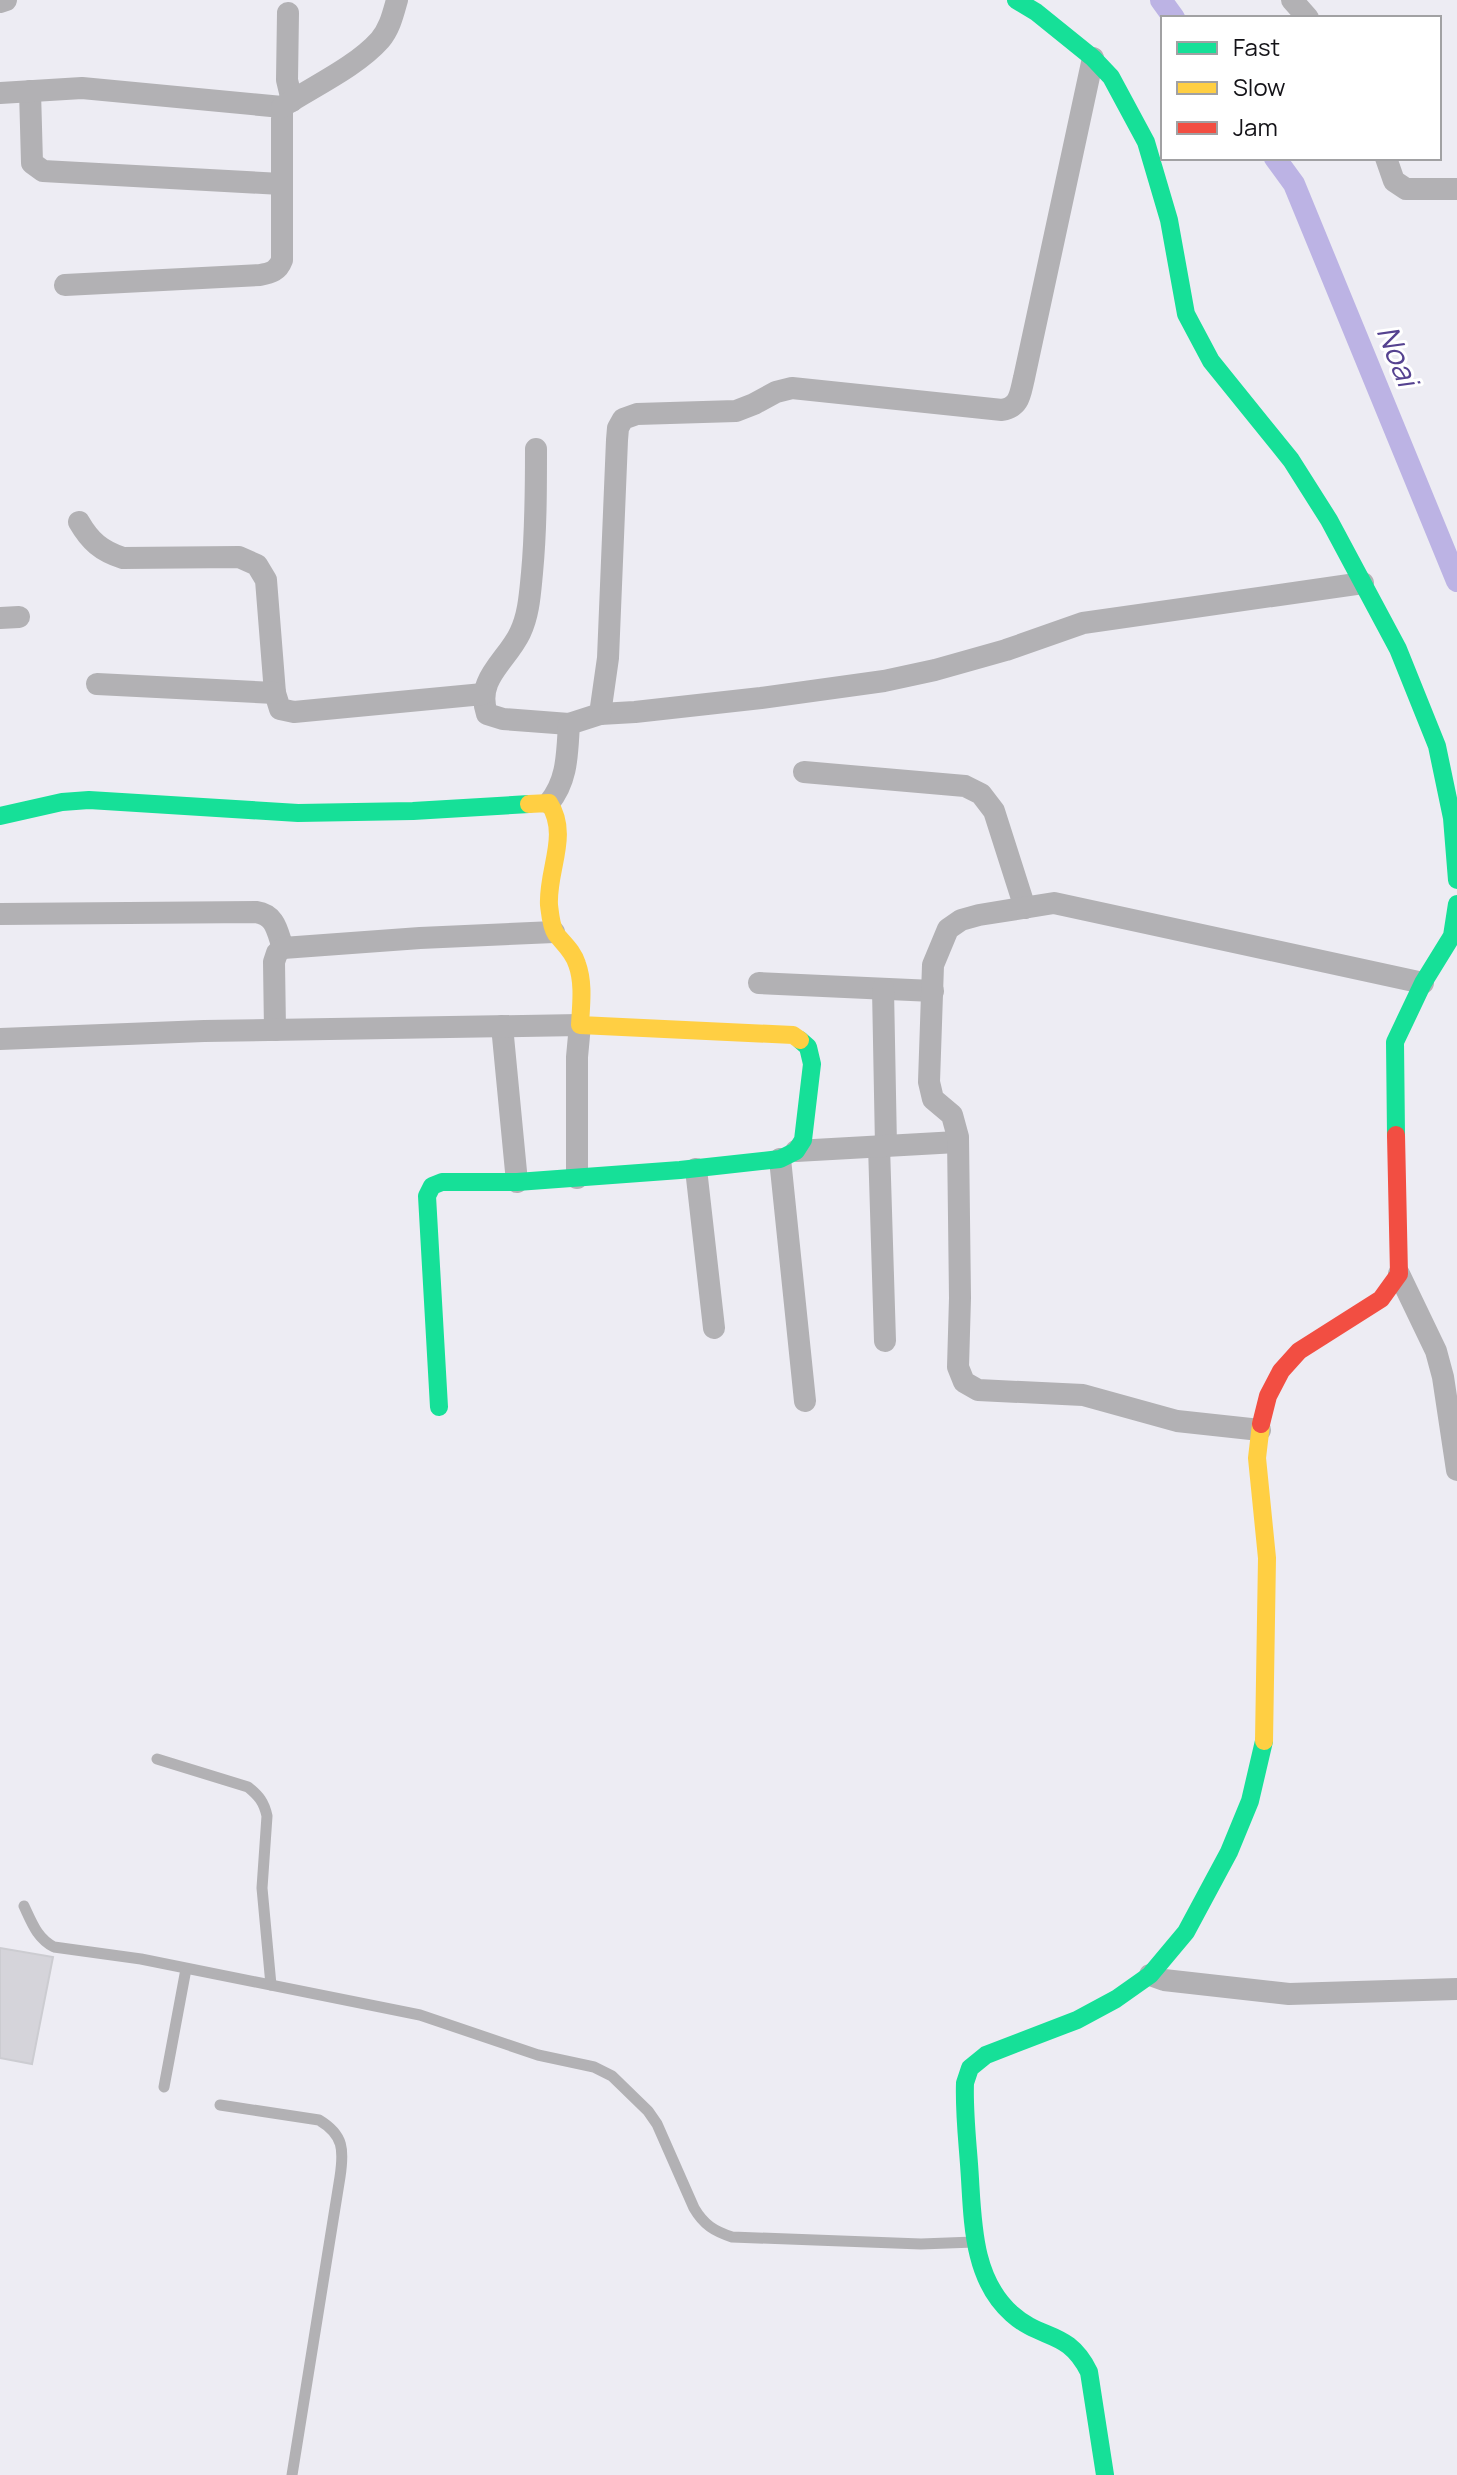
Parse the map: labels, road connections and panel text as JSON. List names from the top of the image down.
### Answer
{
  "water": ["Noai"],
  "legend": ["Fast", "Slow", "Jam"]
}
